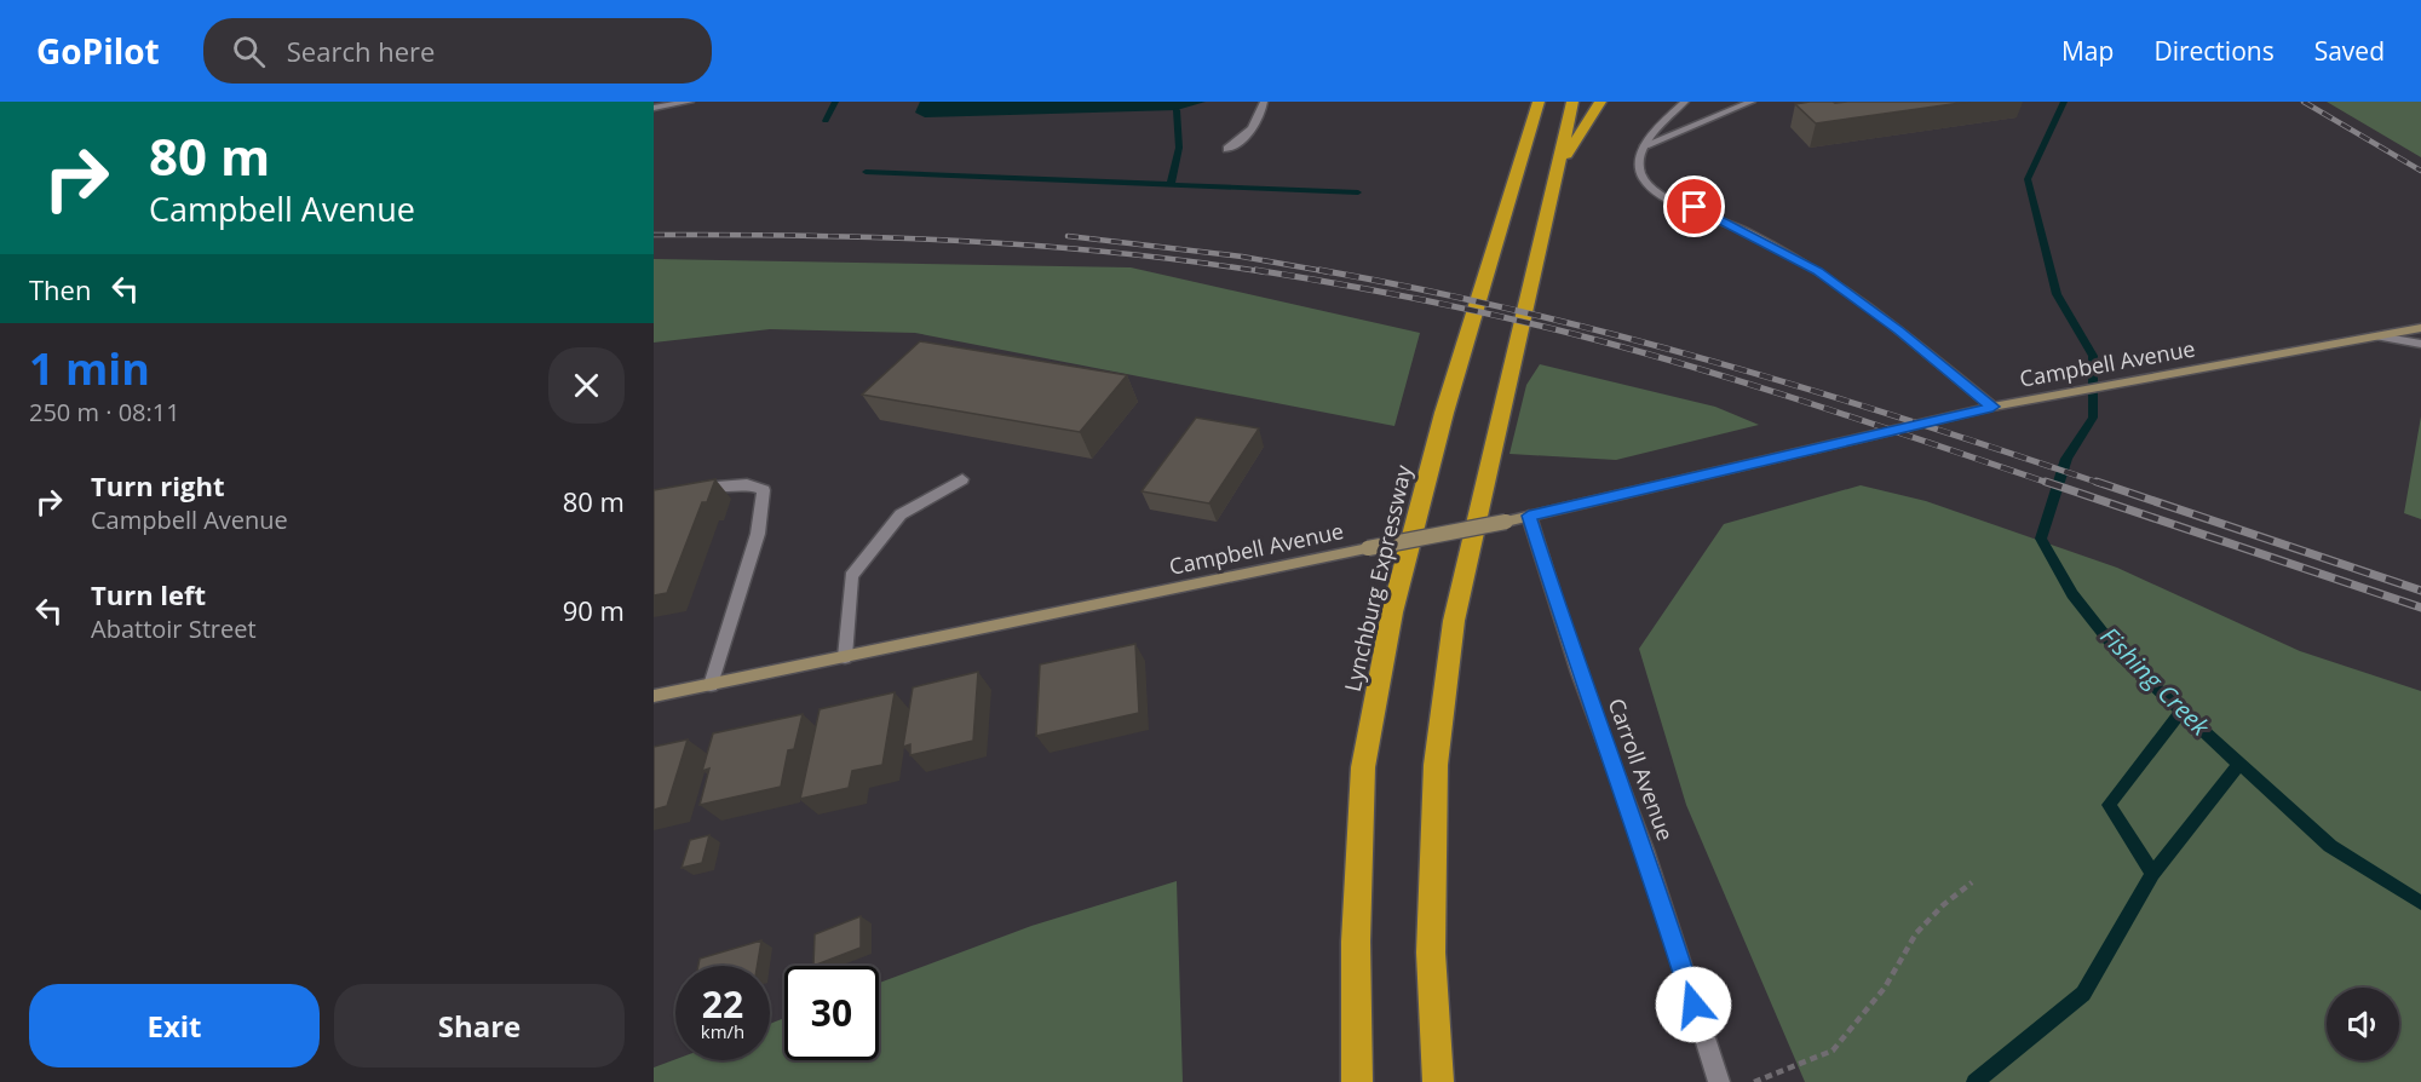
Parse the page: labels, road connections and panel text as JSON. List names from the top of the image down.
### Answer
{
  "streets": {
    "highway": ["Lynchburg Expressway"],
    "main road": ["Campbell Avenue"],
    "street": ["Carroll Avenue"]
  },
  "crossings": [
    ["Campbell Avenue", "Carroll Avenue"]
  ],
  "water": ["Fishing Creek"],
  "page": {
    "header": "GoPilot",
    "search": "Search here",
    "nav": ["Map", "Directions", "Saved"],
    "turn": ["80 m", "Campbell Avenue"],
    "then": "Then",
    "heading": ["1 min", "250 m · 08:11"],
    "list": [
      {
        "name": "Turn right",
        "note": "Campbell Avenue",
        "value": "80 m"
      },
      {
        "name": "Turn left",
        "note": "Abattoir Street",
        "value": "90 m"
      }
    ],
    "speed": "22 km/h",
    "limit": "30",
    "buttons": ["Exit", "Share"]
  }
}
